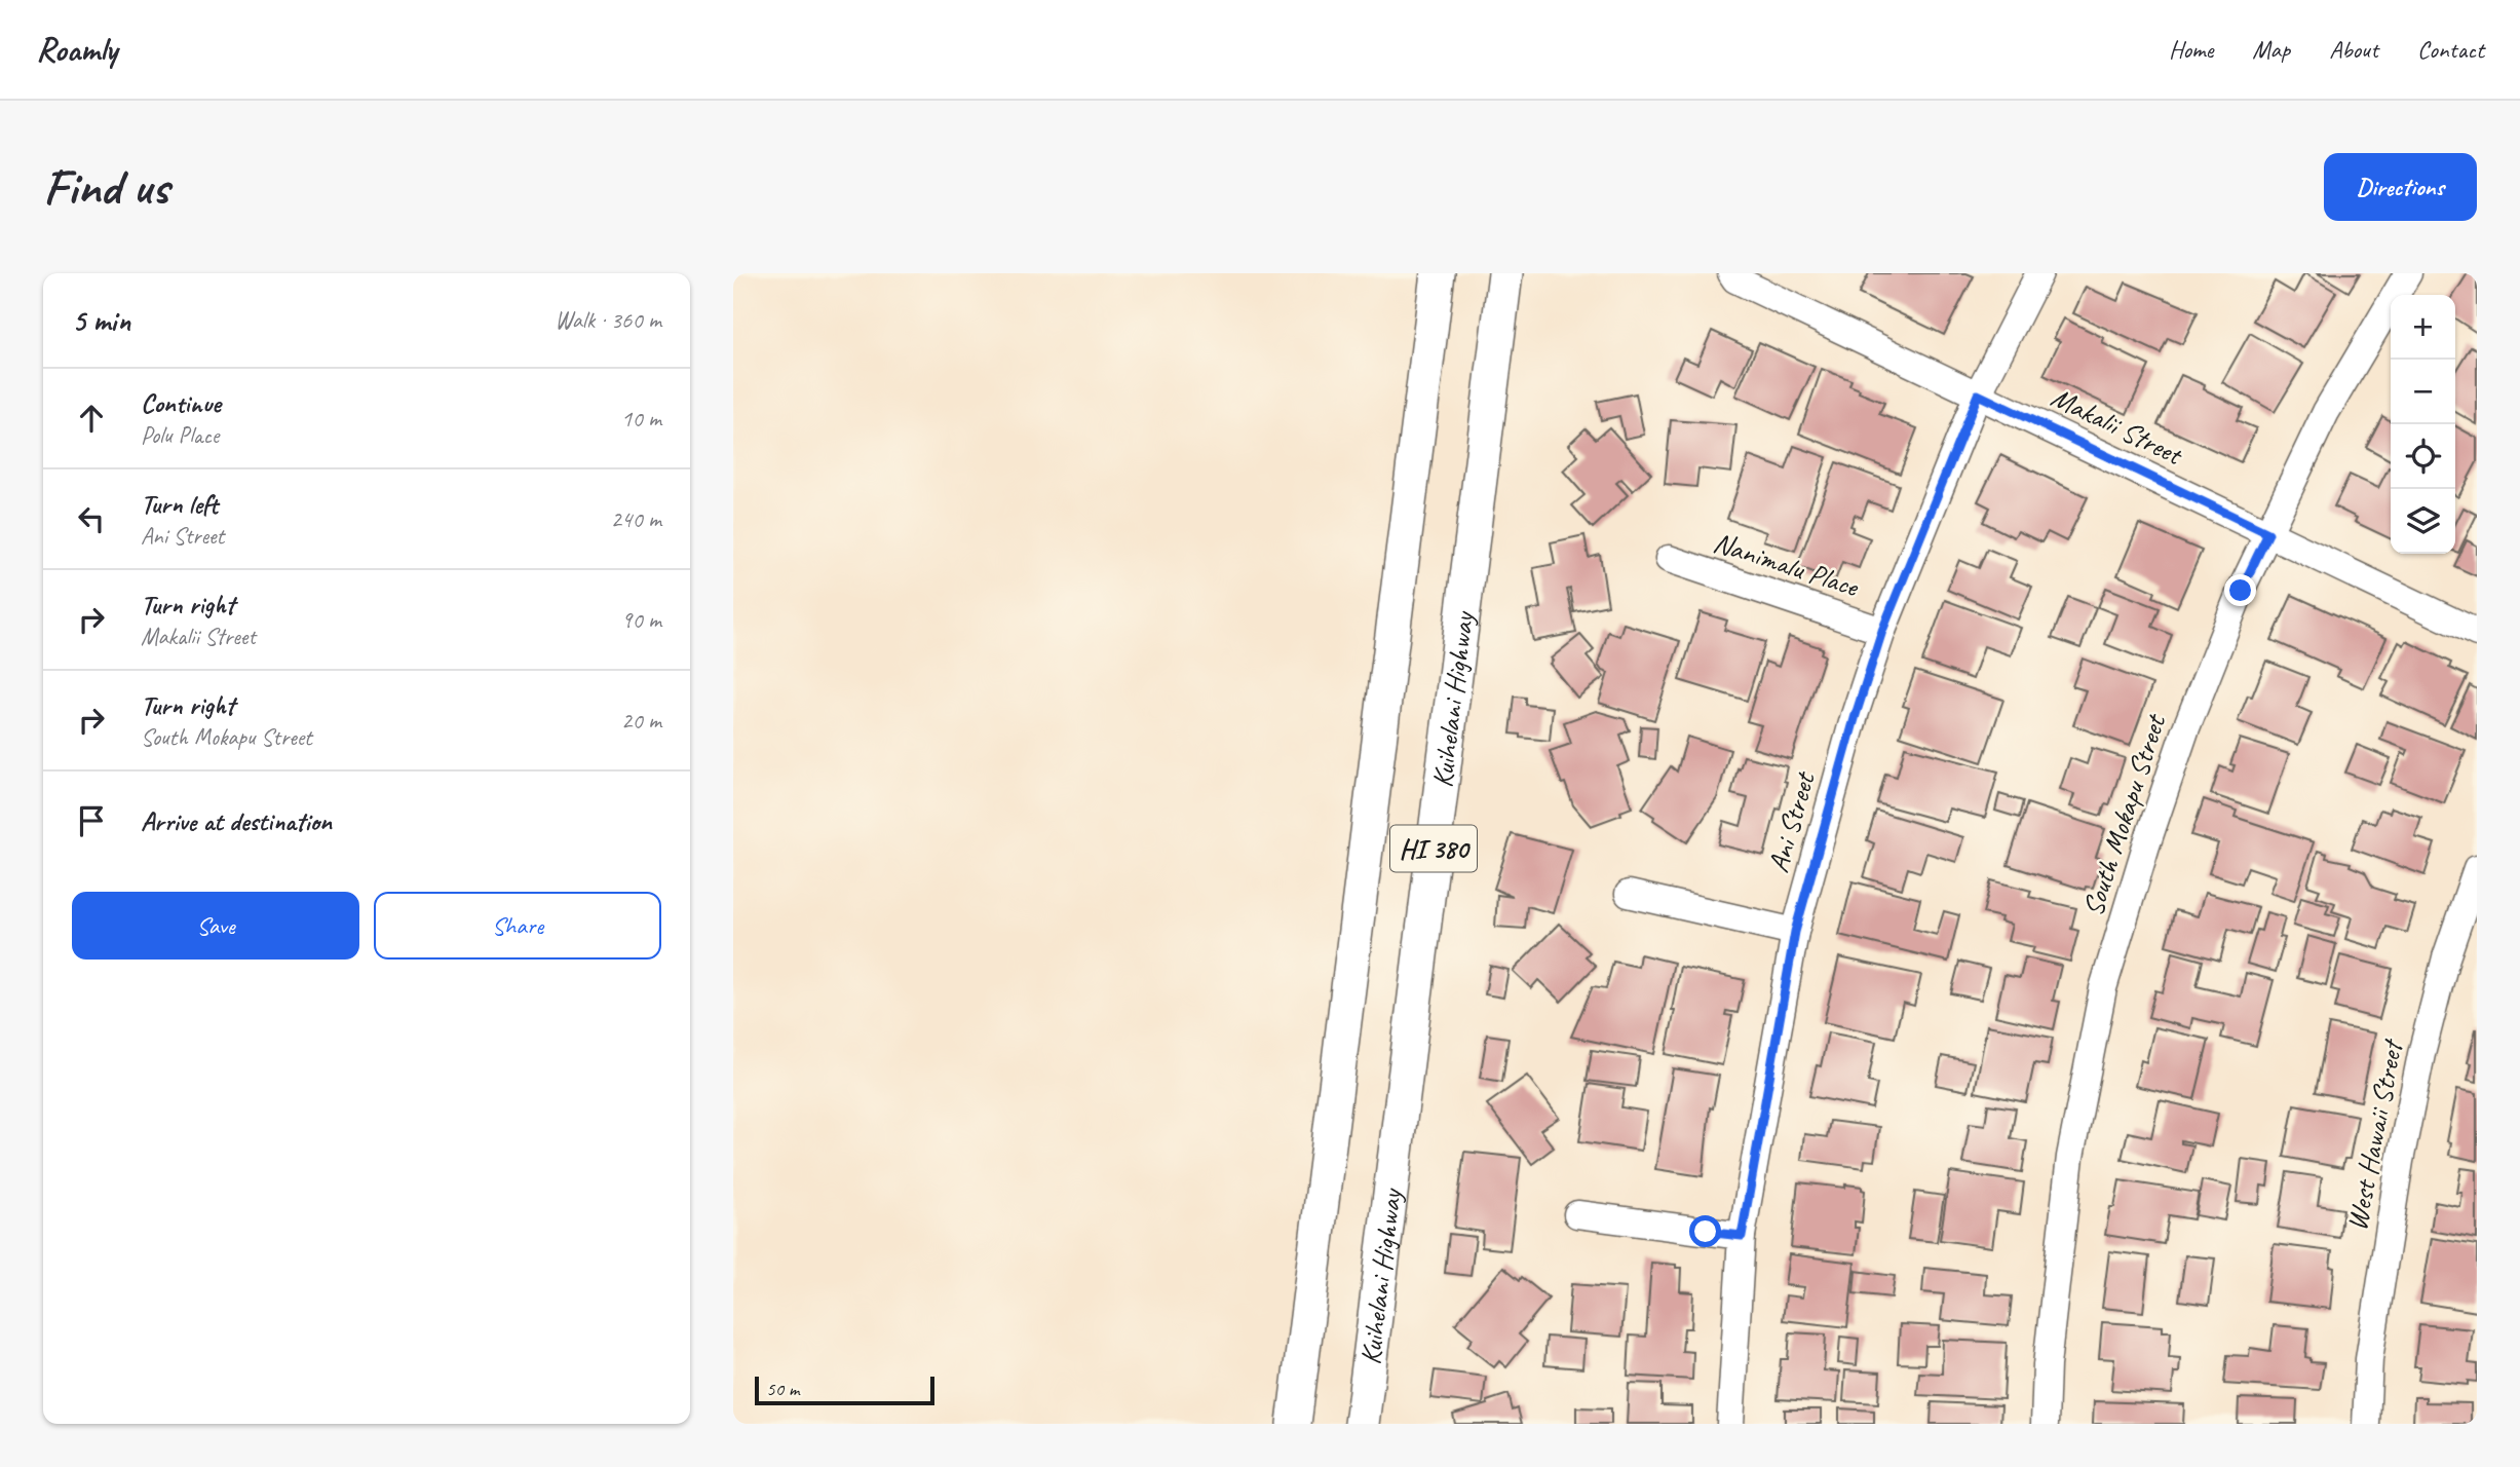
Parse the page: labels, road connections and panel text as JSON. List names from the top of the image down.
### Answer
{
  "streets": {
    "main road": ["Kuihelani Highway", "HI 380"],
    "street": [
      "Makalii Street",
      "Nanimalu Place",
      "South Mokapu Street",
      "Ani Street",
      "West Hawaii Street"
    ]
  },
  "crossings": [
    ["Makalii Street", "South Mokapu Street"],
    ["Makalii Street", "Ani Street"],
    ["Nanimalu Place", "Ani Street"]
  ],
  "scale_bar": "50 m",
  "page": {
    "header": "Roamly",
    "nav": [
      "Home",
      "Map",
      "About",
      "Contact"
    ],
    "buttons": [
      "Directions",
      ["Save", "Share"]
    ],
    "title": "Find us",
    "heading": ["5 min", "Walk · 360 m"],
    "map_buttons": ["+", "−"],
    "list": [
      ["Continue", "Polu Place", "10 m"],
      ["Turn left", "Ani Street", "240 m"],
      ["Turn right", "Makalii Street", "90 m"],
      ["Turn right", "South Mokapu Street", "20 m"],
      "Arrive at destination"
    ],
    "scale": "50 m"
  }
}
